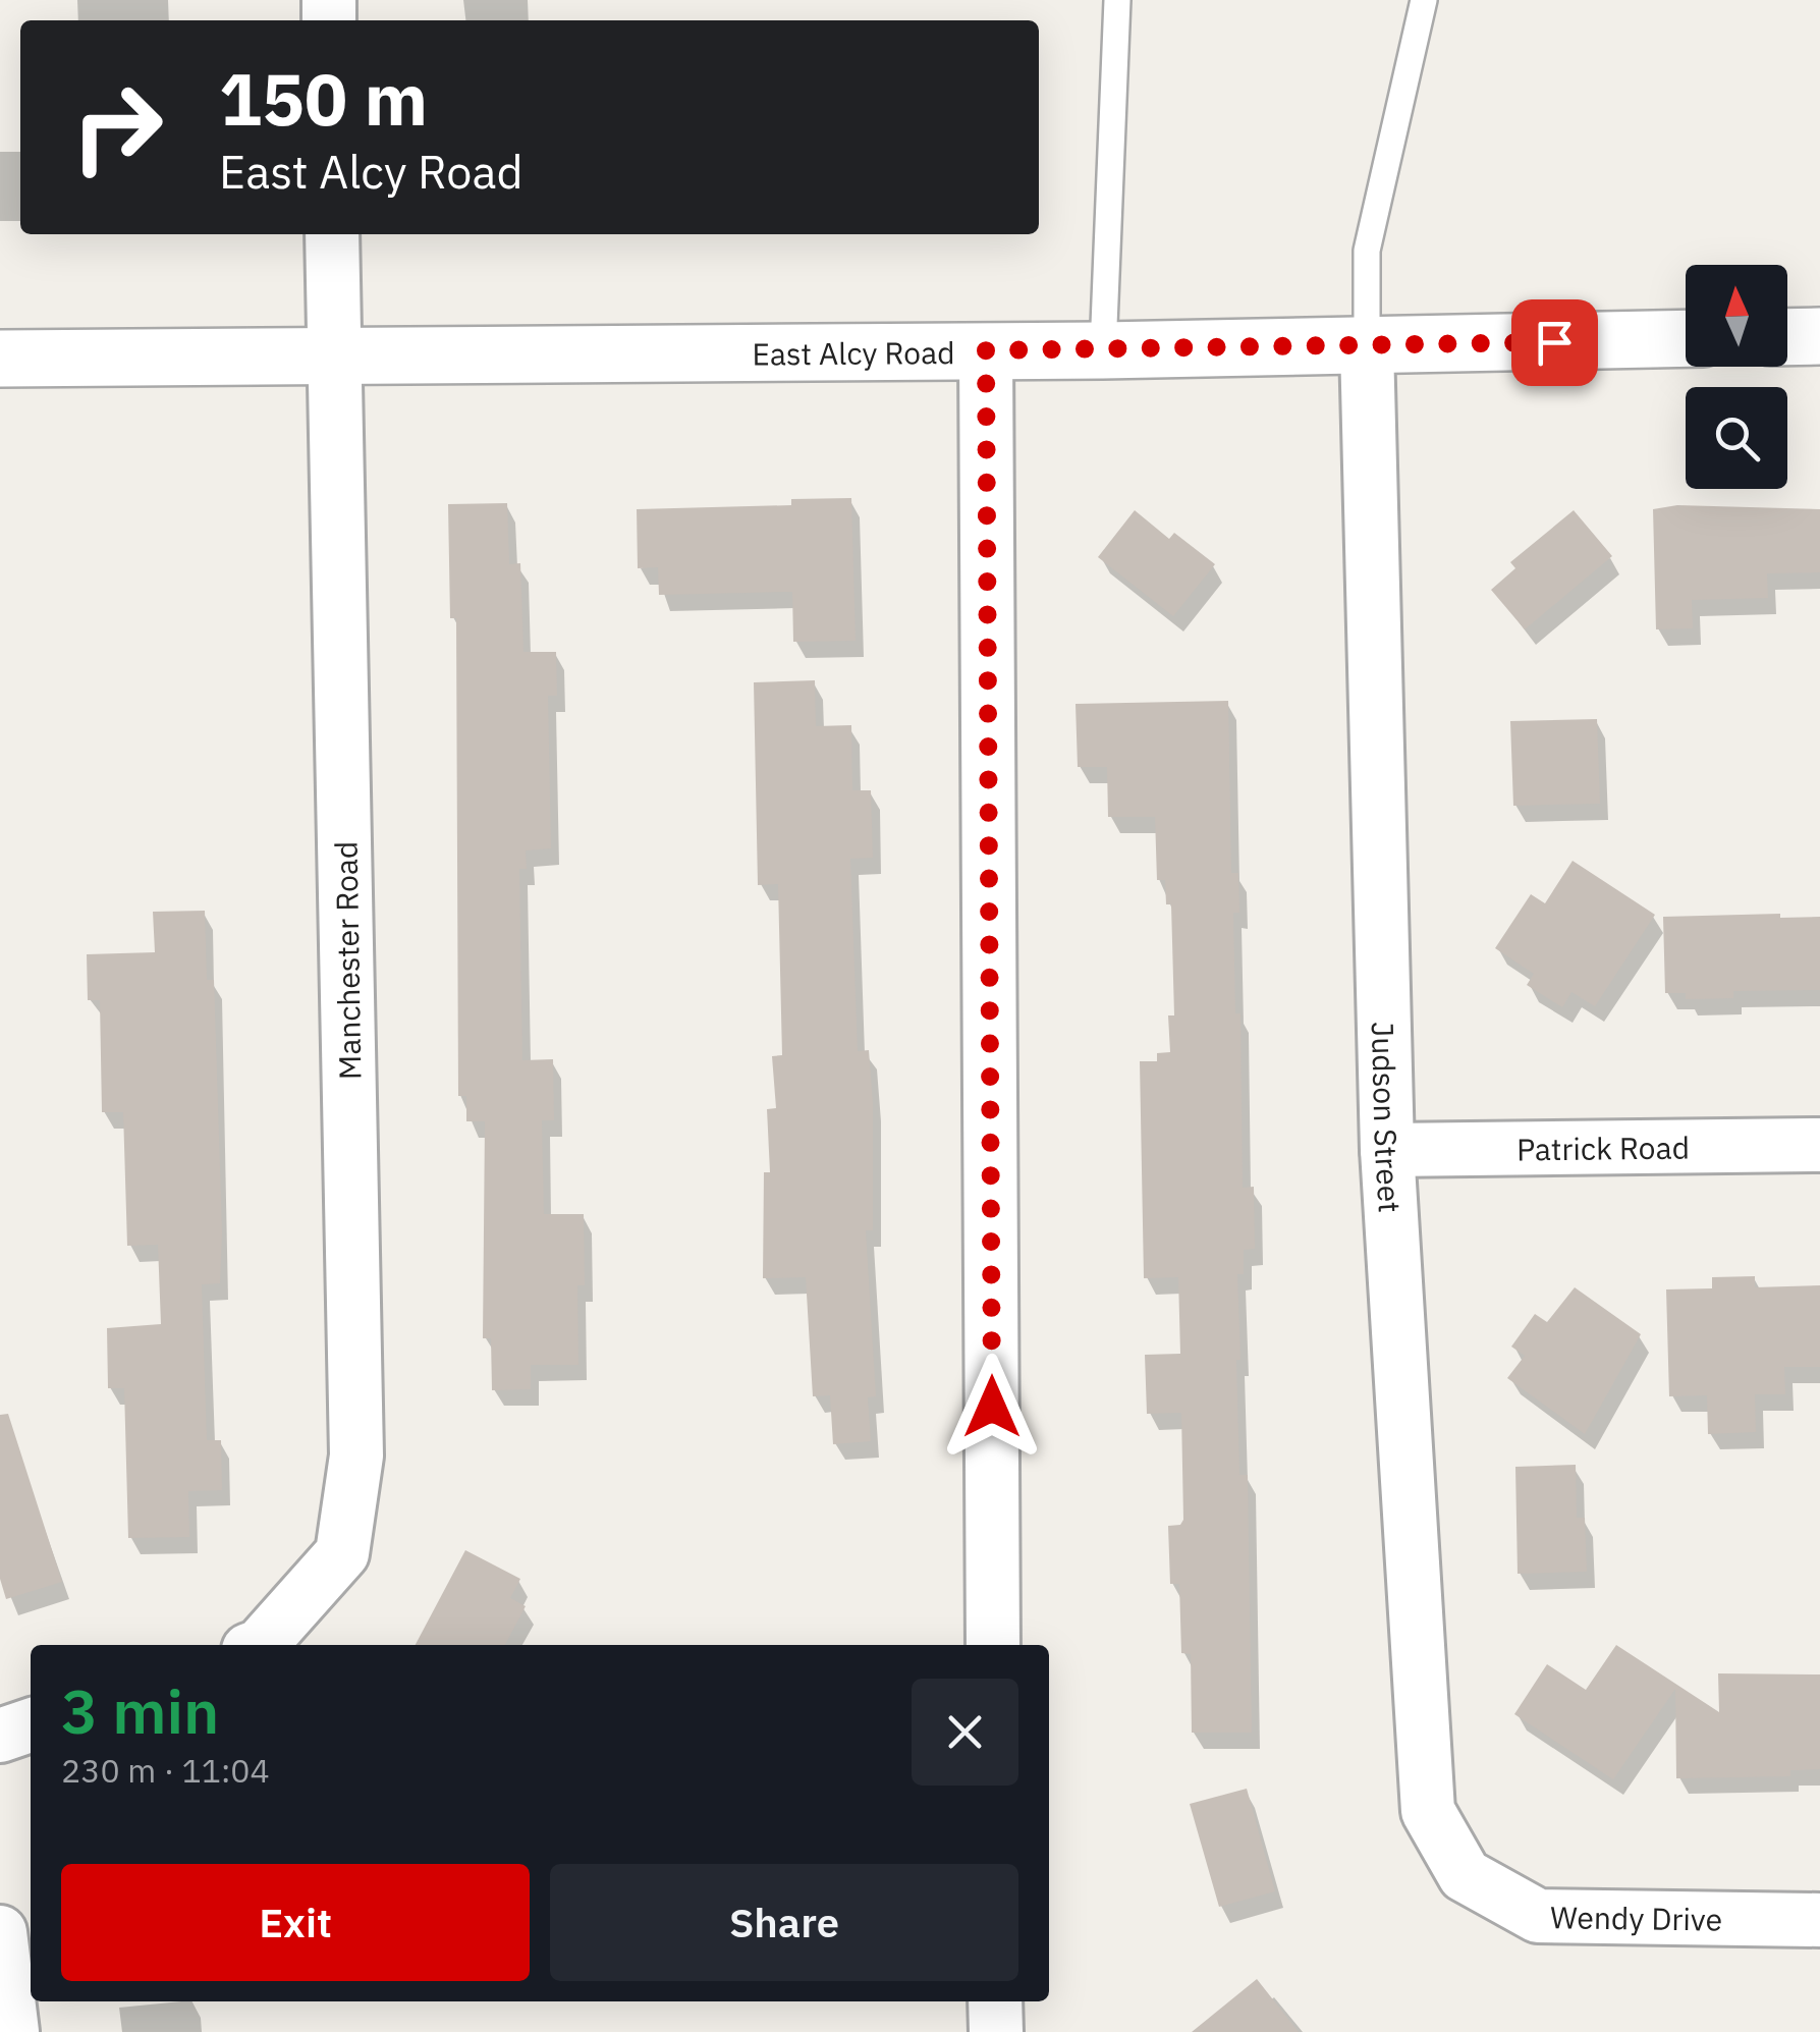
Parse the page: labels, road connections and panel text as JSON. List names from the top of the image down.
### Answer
{
  "streets": {
    "street": [
      "East Alcy Road",
      "Manchester Road",
      "Judson Street",
      "Patrick Road",
      "Wendy Drive"
    ]
  },
  "crossings": [
    ["East Alcy Road", "Manchester Road"],
    ["East Alcy Road", "Judson Street"],
    ["Judson Street", "Patrick Road"],
    ["Judson Street", "Wendy Drive"]
  ],
  "north": "top",
  "page": {
    "turn": ["150 m", "East Alcy Road"],
    "heading": ["3 min", "230 m · 11:04"],
    "buttons": ["Exit", "Share"]
  }
}
